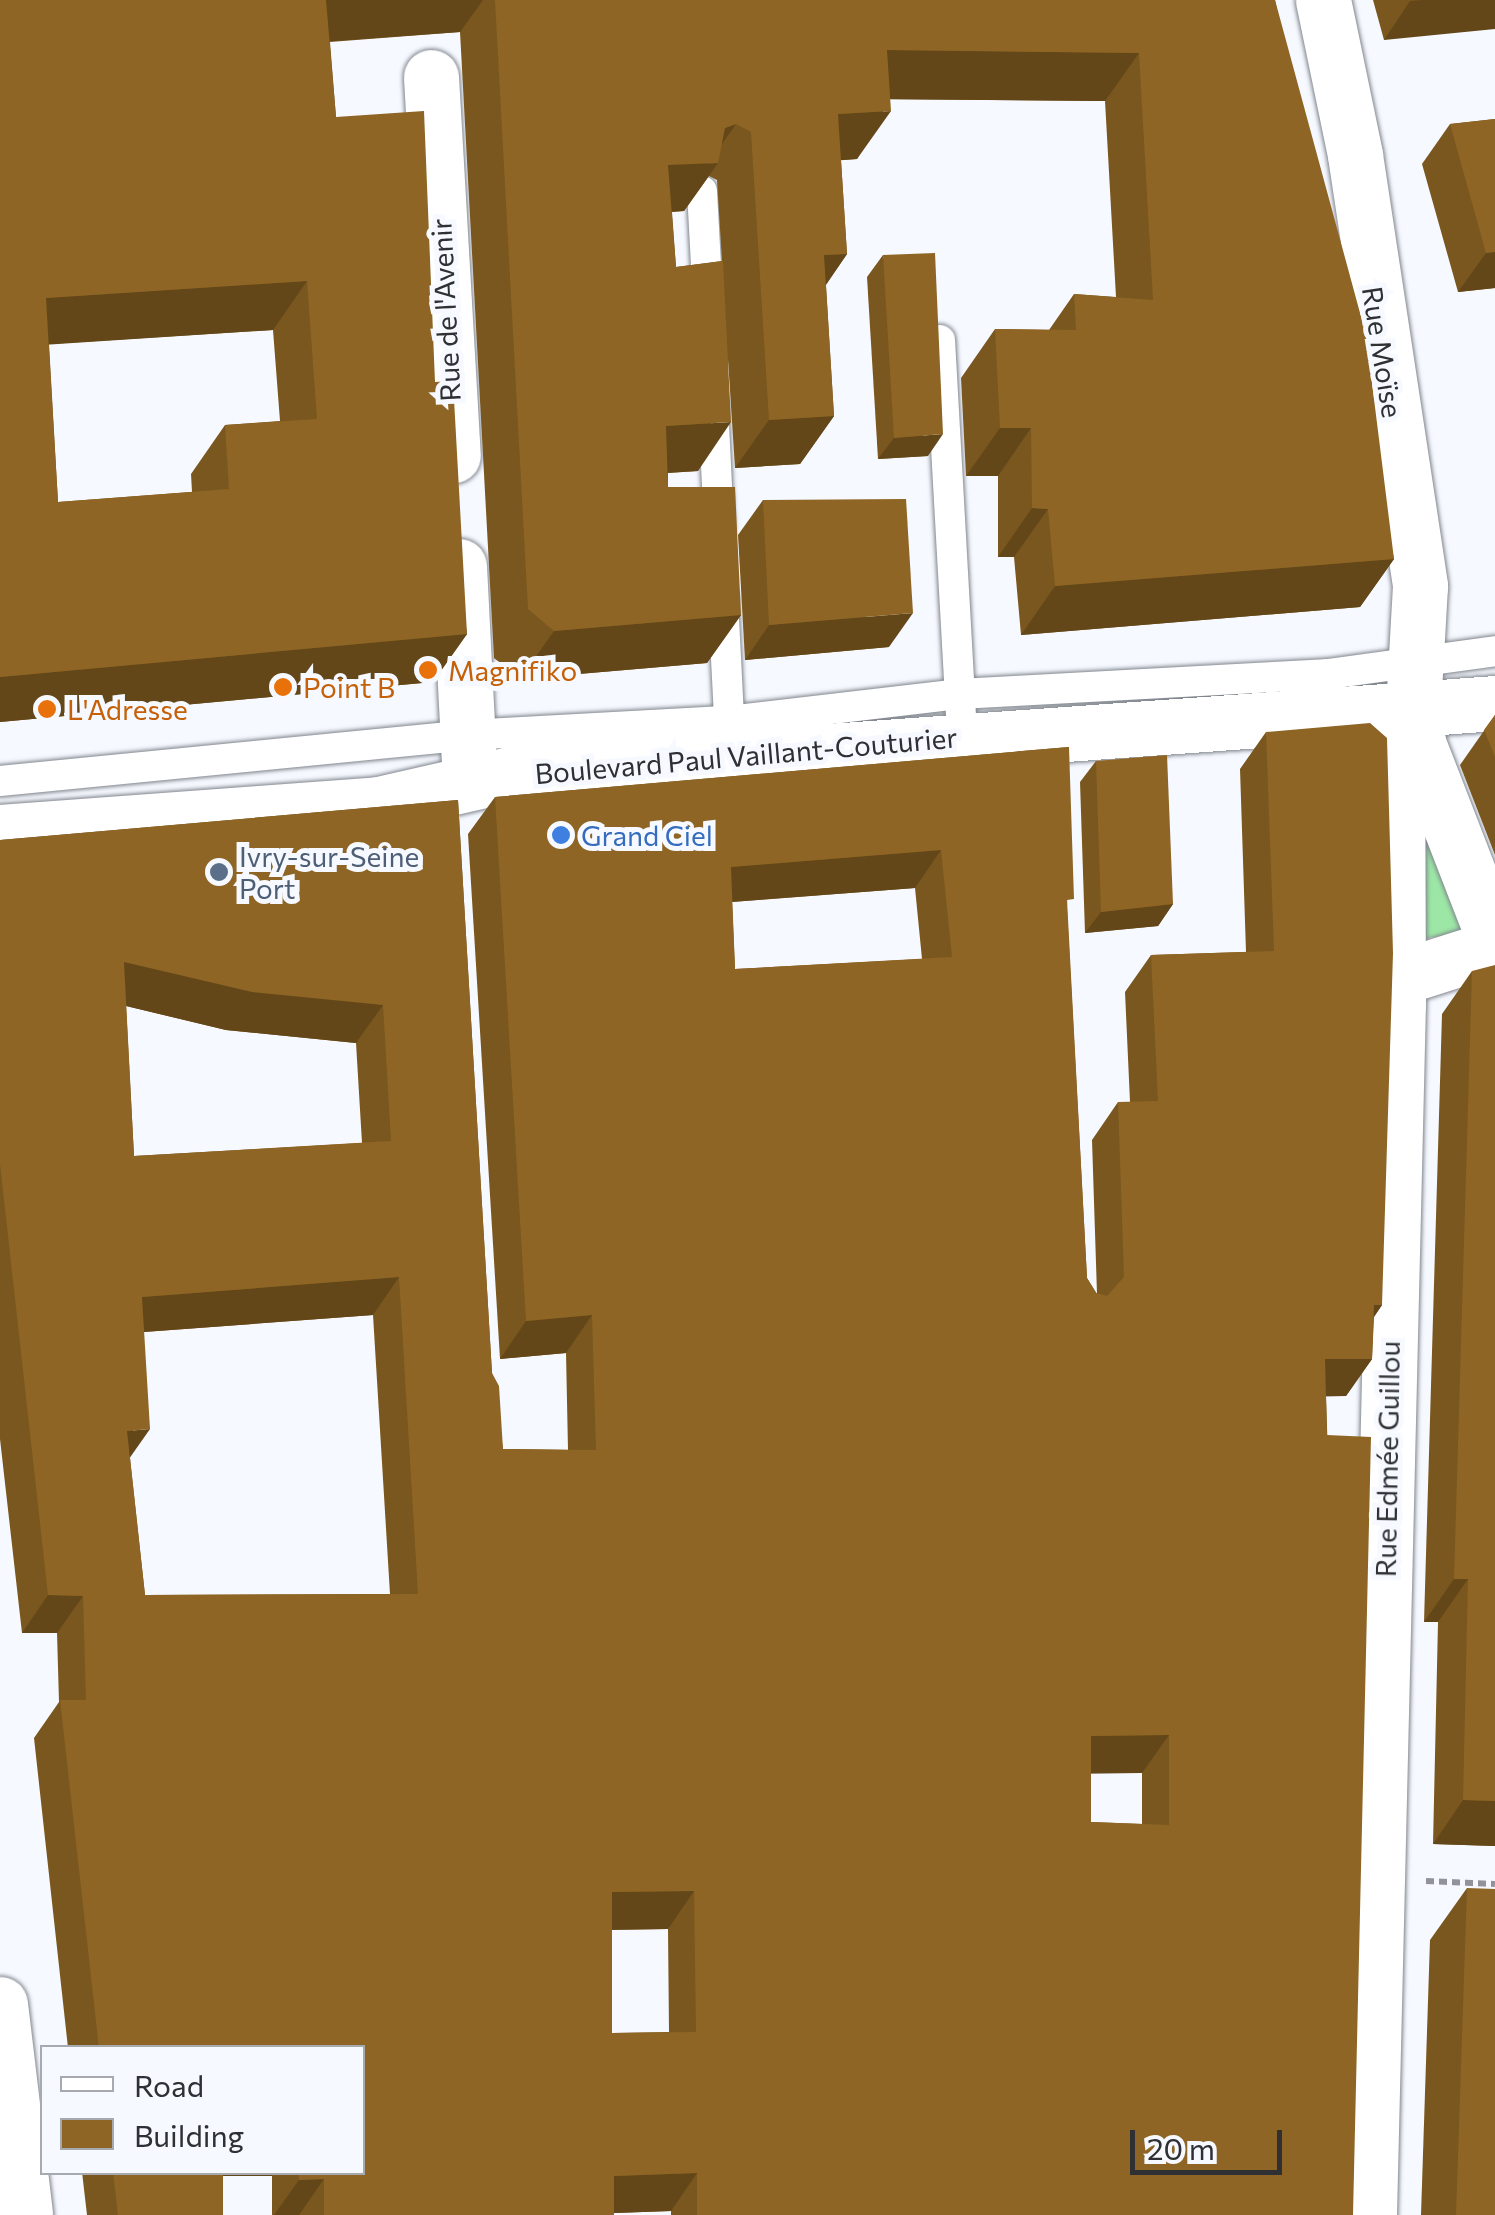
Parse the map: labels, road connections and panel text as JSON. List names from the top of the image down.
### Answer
{
  "streets": {
    "street": [
      "Rue de l'Avenir",
      "Rue Moïse",
      "Boulevard Paul Vaillant-Couturier",
      "Rue Edmée Guillou"
    ]
  },
  "crossings": [
    ["Rue de l'Avenir", "Boulevard Paul Vaillant-Couturier"],
    ["Rue Moïse", "Boulevard Paul Vaillant-Couturier"],
    ["Rue Moïse", "Rue Edmée Guillou"],
    ["Boulevard Paul Vaillant-Couturier", "Rue Edmée Guillou"]
  ],
  "places": [
    "Magnifiko",
    "Point B",
    "L'Adresse",
    "Grand Ciel",
    "Ivry-sur-Seine Port"
  ],
  "legend": ["Road", "Building"],
  "scale_bar": "20 m"
}
